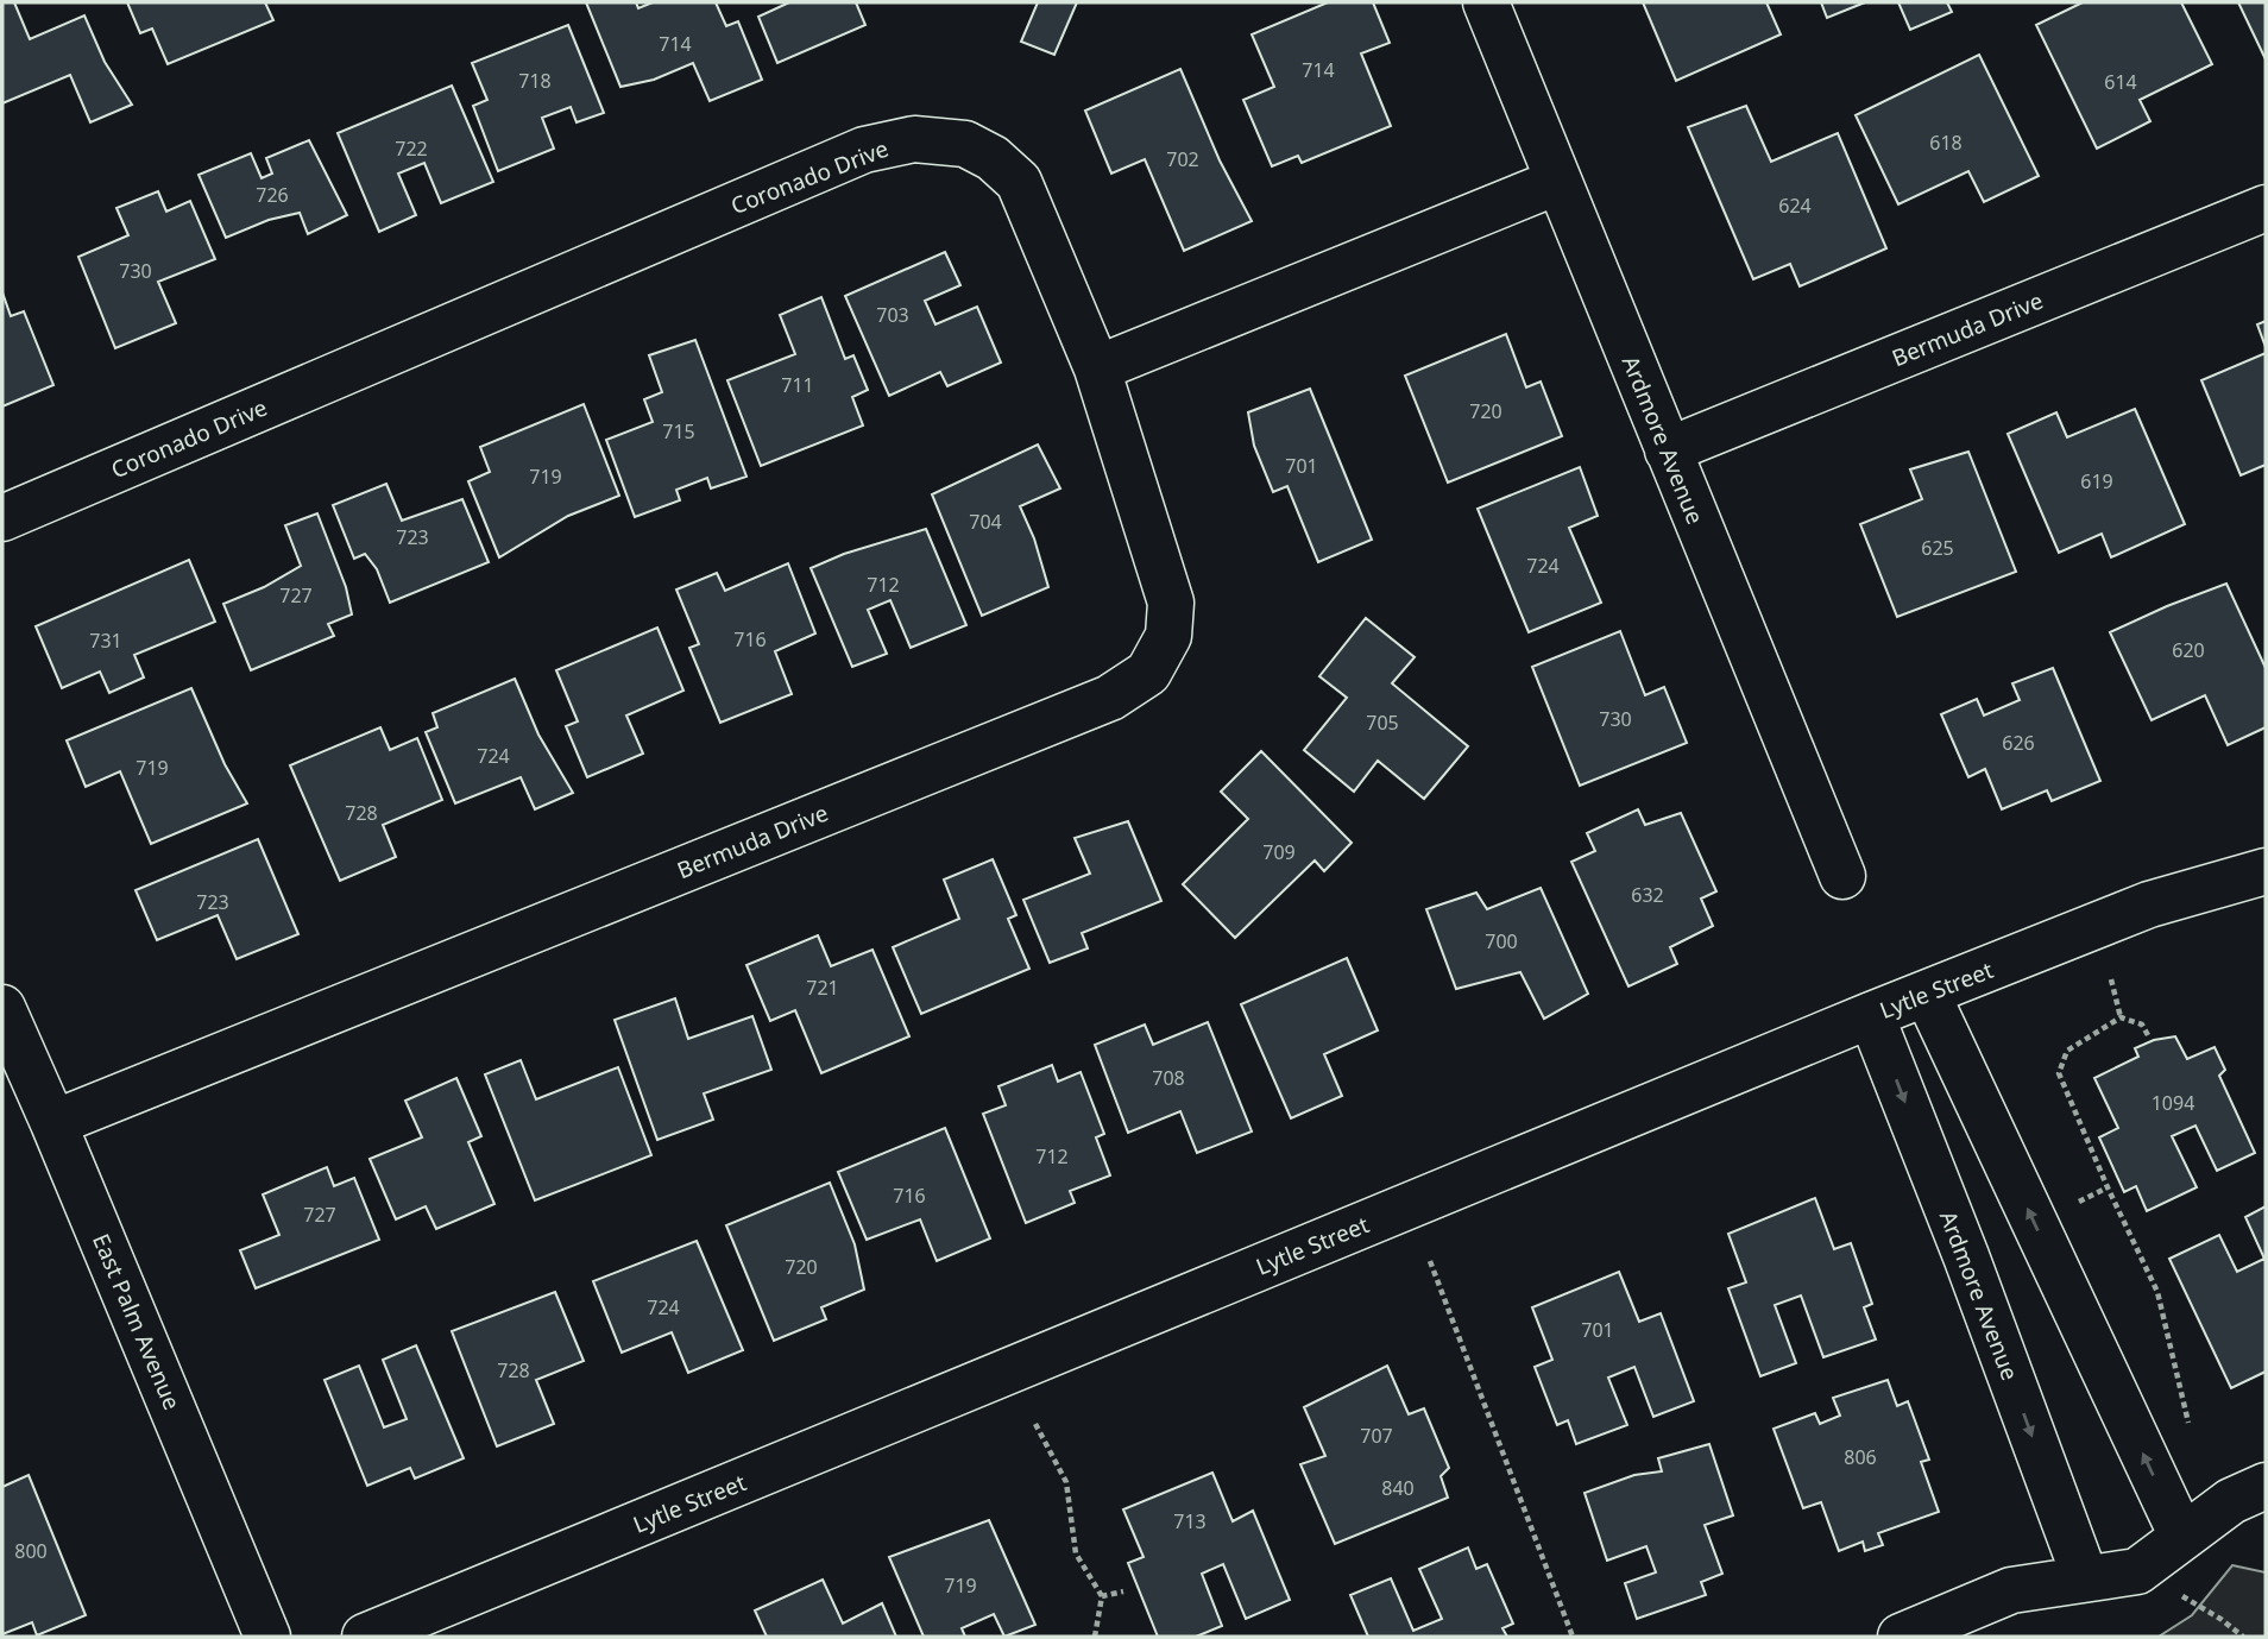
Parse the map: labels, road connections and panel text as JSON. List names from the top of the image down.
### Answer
{
  "streets": {
    "street": [
      "Coronado Drive",
      "Bermuda Drive",
      "Ardmore Avenue",
      "Lytle Street",
      "East Palm Avenue"
    ]
  },
  "crossings": [
    ["Coronado Drive", "Bermuda Drive"],
    ["Bermuda Drive", "Ardmore Avenue"],
    ["Bermuda Drive", "East Palm Avenue"],
    ["Ardmore Avenue", "Lytle Street"]
  ],
  "house_numbers": [
    "714",
    "714",
    "718",
    "614",
    "618",
    "722",
    "702",
    "726",
    "624",
    "730",
    "703",
    "711",
    "720",
    "715",
    "701",
    "719",
    "619",
    "704",
    "723",
    "625",
    "724",
    "712",
    "727",
    "716",
    "731",
    "620",
    "730",
    "705",
    "626",
    "724",
    "719",
    "728",
    "709",
    "632",
    "723",
    "700",
    "721",
    "708",
    "1094",
    "712",
    "716",
    "727",
    "720",
    "724",
    "701",
    "728",
    "707",
    "806",
    "840",
    "713",
    "800",
    "719"
  ]
}
